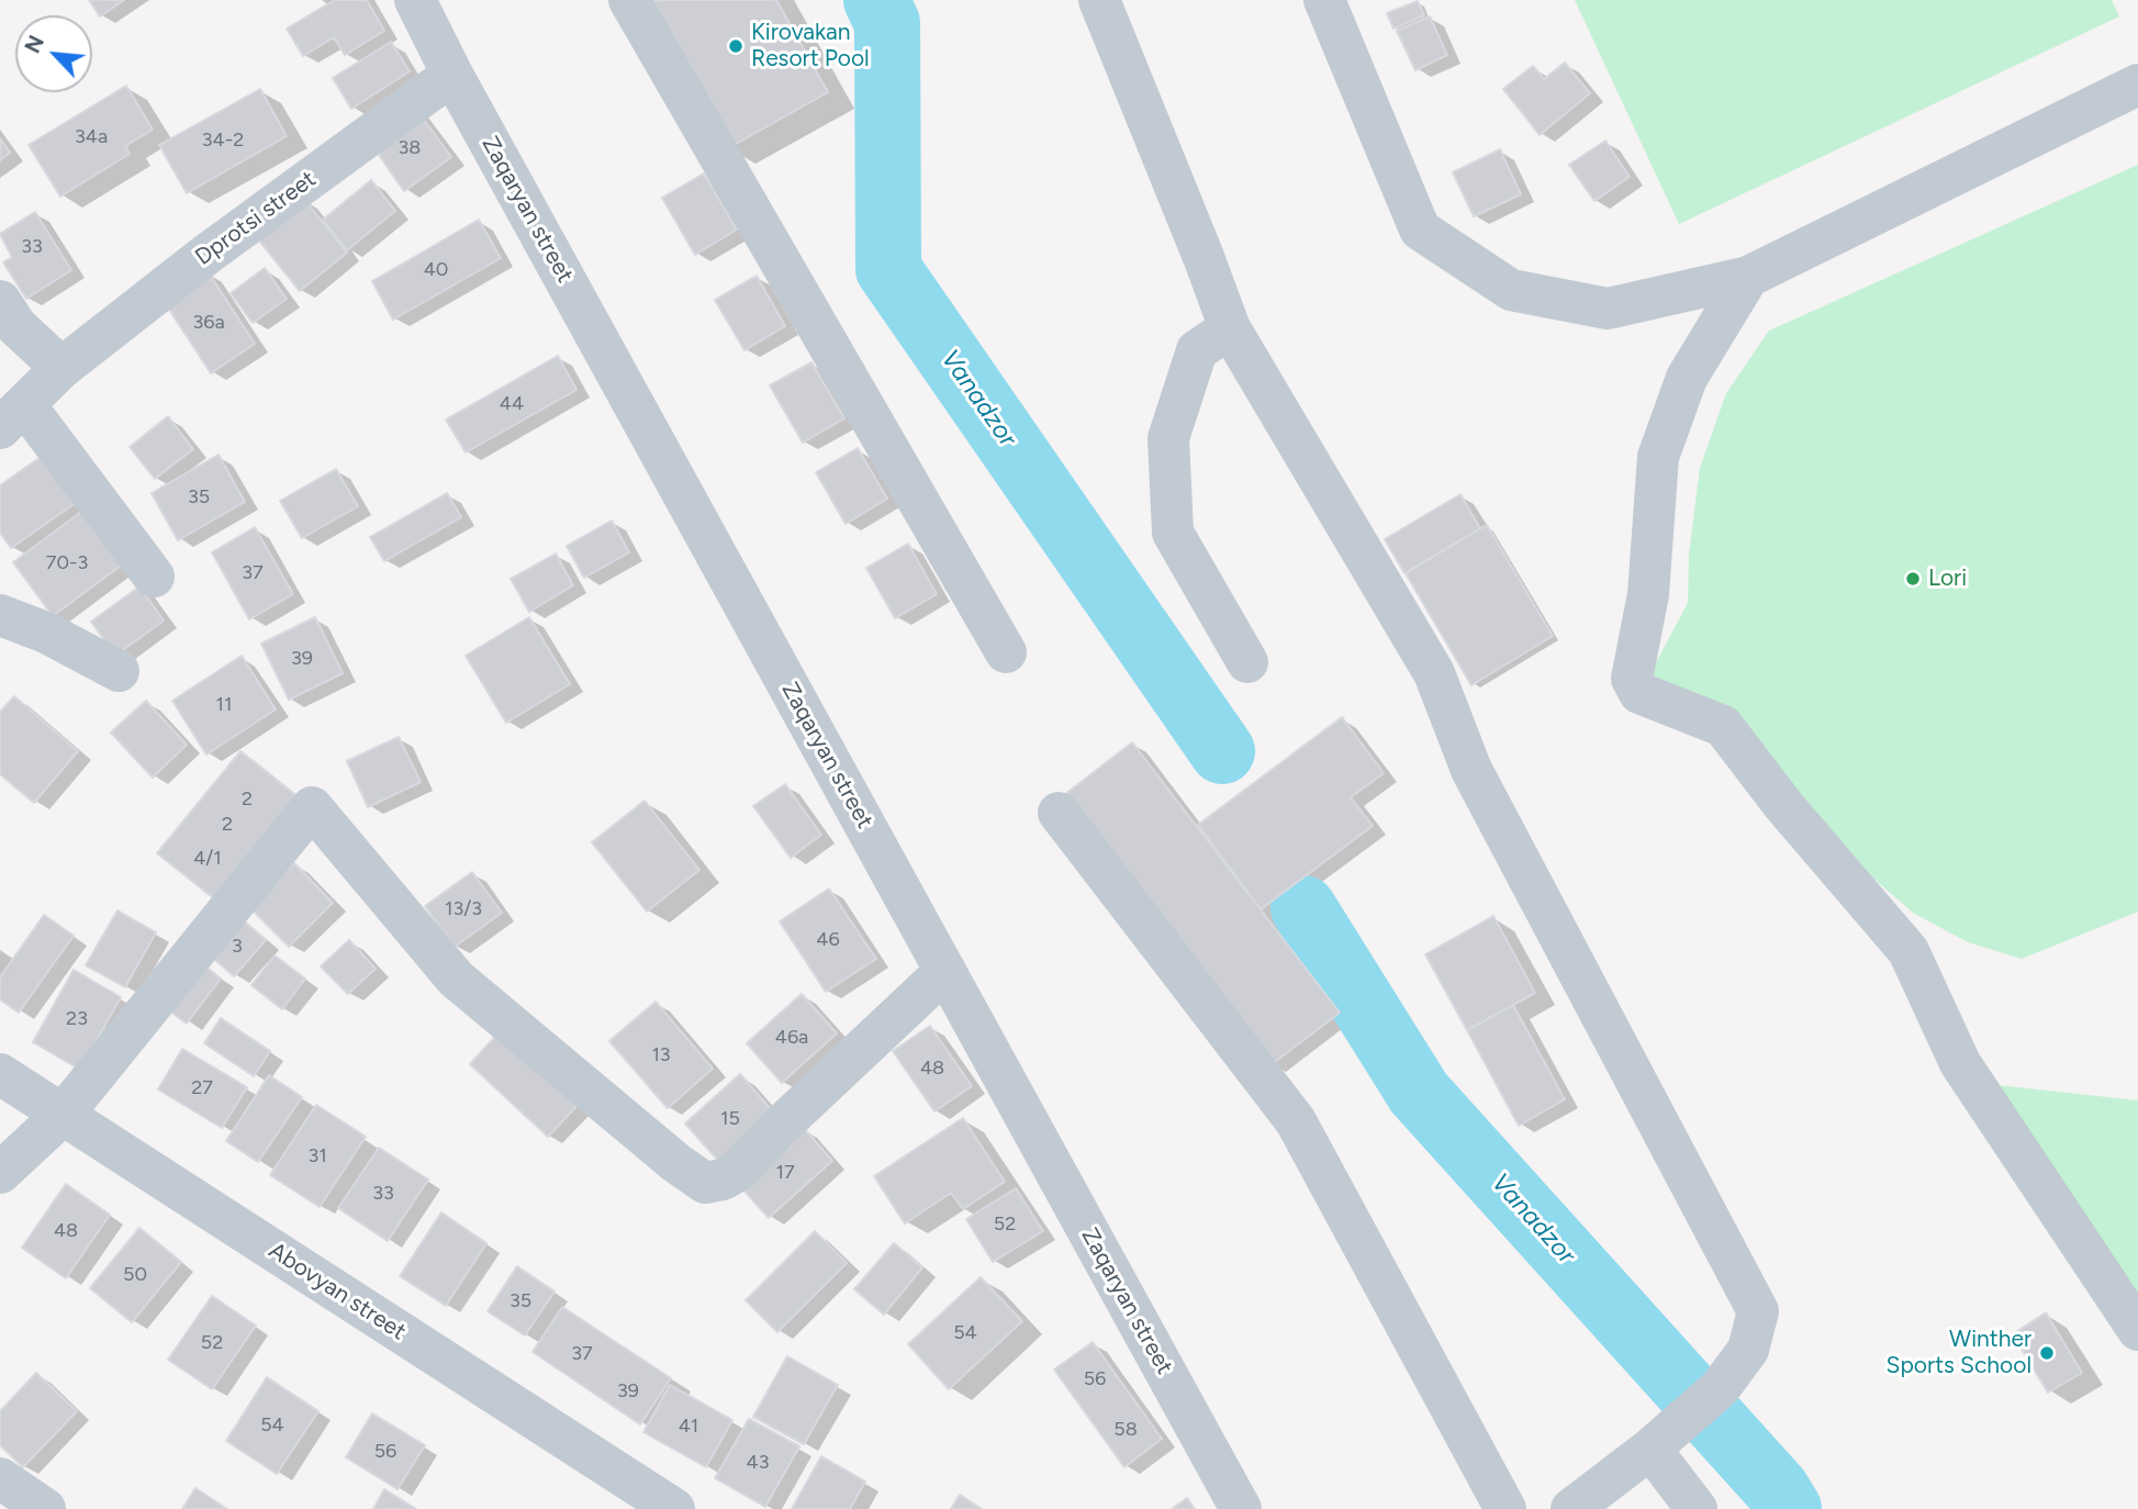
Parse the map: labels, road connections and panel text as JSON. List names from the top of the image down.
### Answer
{
  "streets": {
    "street": ["Zaqaryan street", "Dprotsi street", "Abovyan street"]
  },
  "crossings": [
    ["Zaqaryan street", "Dprotsi street"]
  ],
  "water": ["Vanadzor"],
  "places": ["Kirovakan Resort Pool", "Lori", "Winther Sports School"],
  "house_numbers": [
    "34a",
    "34-2",
    "38",
    "33",
    "40",
    "36a",
    "44",
    "35",
    "70-3",
    "37",
    "39",
    "11",
    "2",
    "2",
    "4/1",
    "13/3",
    "46",
    "3",
    "23",
    "46a",
    "13",
    "48",
    "27",
    "15",
    "31",
    "17",
    "33",
    "52",
    "48",
    "50",
    "35",
    "54",
    "52",
    "37",
    "56",
    "39",
    "54",
    "41",
    "58",
    "56",
    "43"
  ],
  "north": "top left"
}
